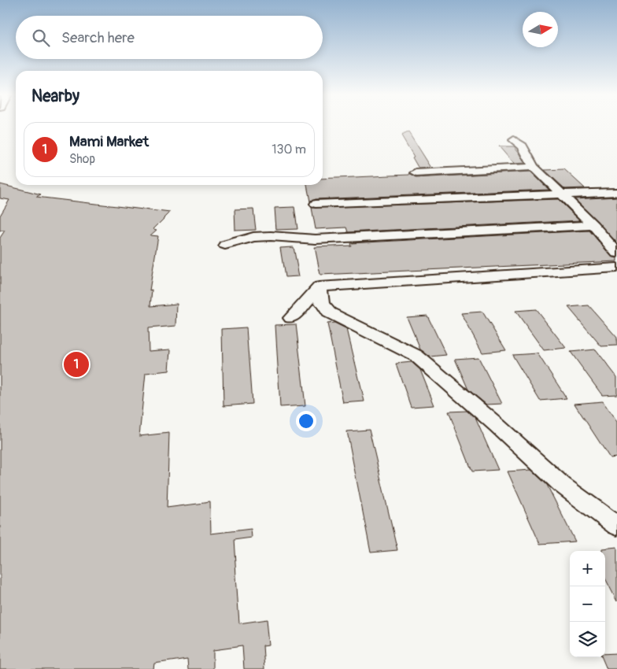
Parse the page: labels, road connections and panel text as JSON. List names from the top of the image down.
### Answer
{
  "north": "right",
  "page": {
    "search": "Search here",
    "heading": "Nearby",
    "list": [
      {
        "mark": "1",
        "name": "Mami Market",
        "note": "Shop",
        "value": "130 m"
      }
    ],
    "pins": "1",
    "map_buttons": ["+", "−"]
  }
}
